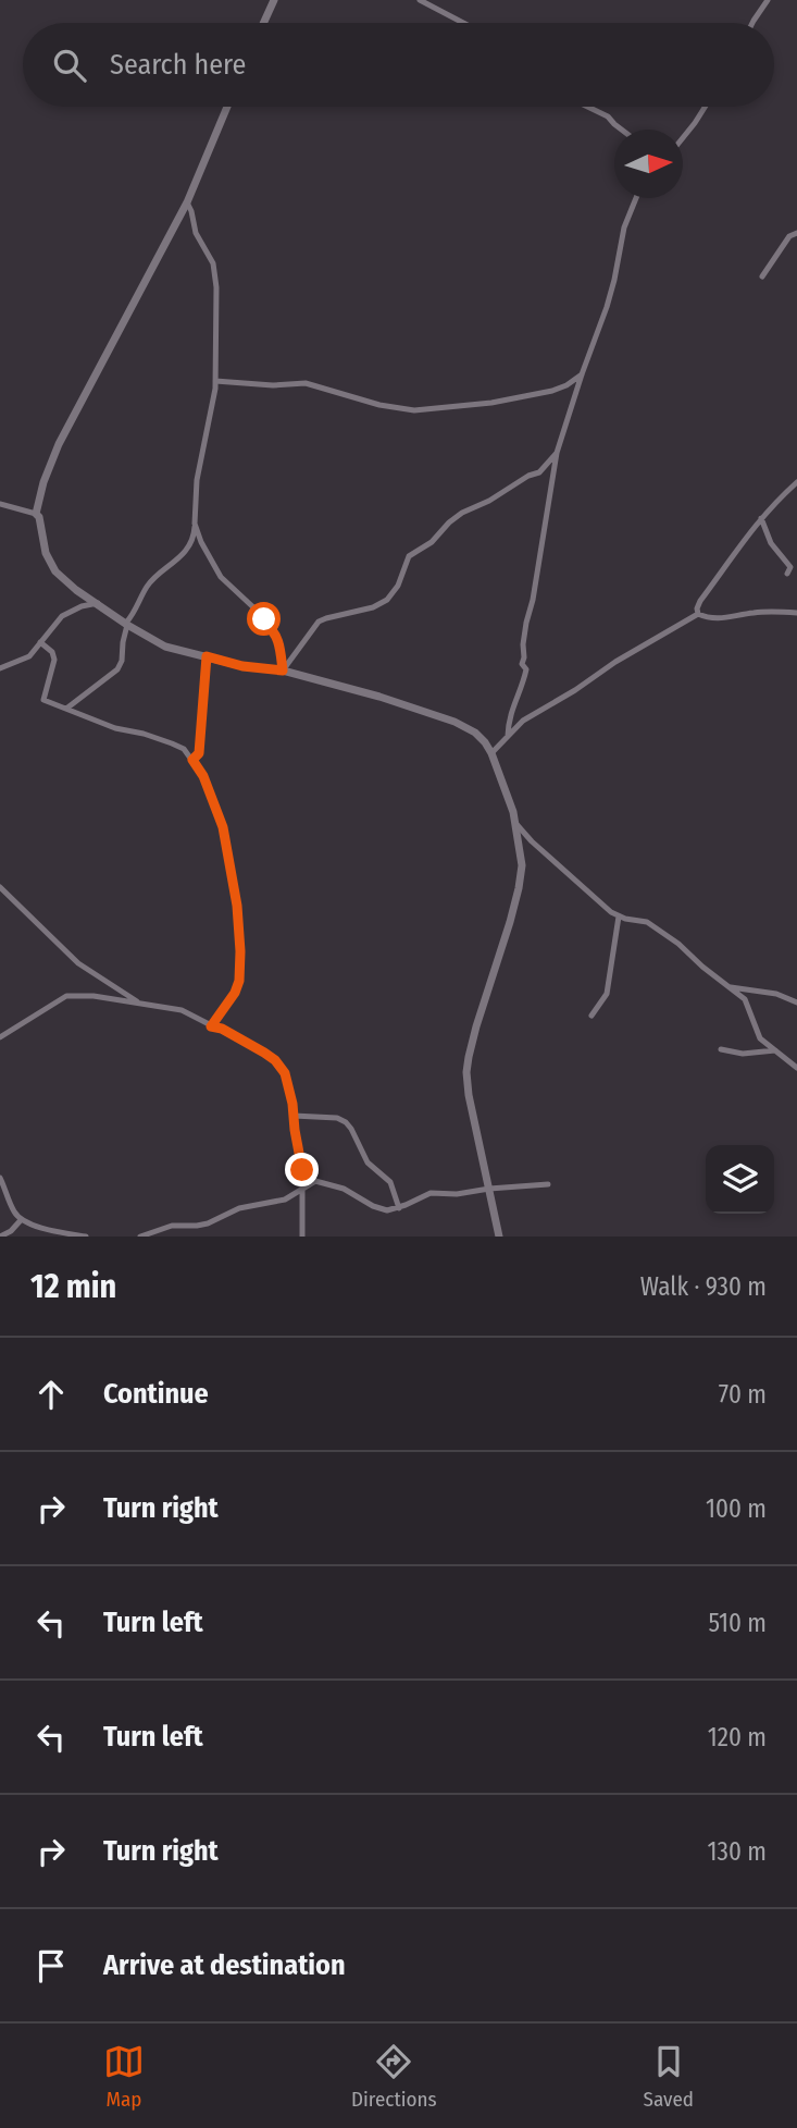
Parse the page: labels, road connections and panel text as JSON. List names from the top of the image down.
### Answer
{
  "north": "right",
  "page": {
    "search": "Search here",
    "heading": ["12 min", "Walk · 930 m"],
    "list": [
      ["Continue", "70 m"],
      ["Turn right", "100 m"],
      ["Turn left", "510 m"],
      ["Turn left", "120 m"],
      ["Turn right", "130 m"],
      "Arrive at destination"
    ],
    "nav": ["Map", "Directions", "Saved"]
  }
}
